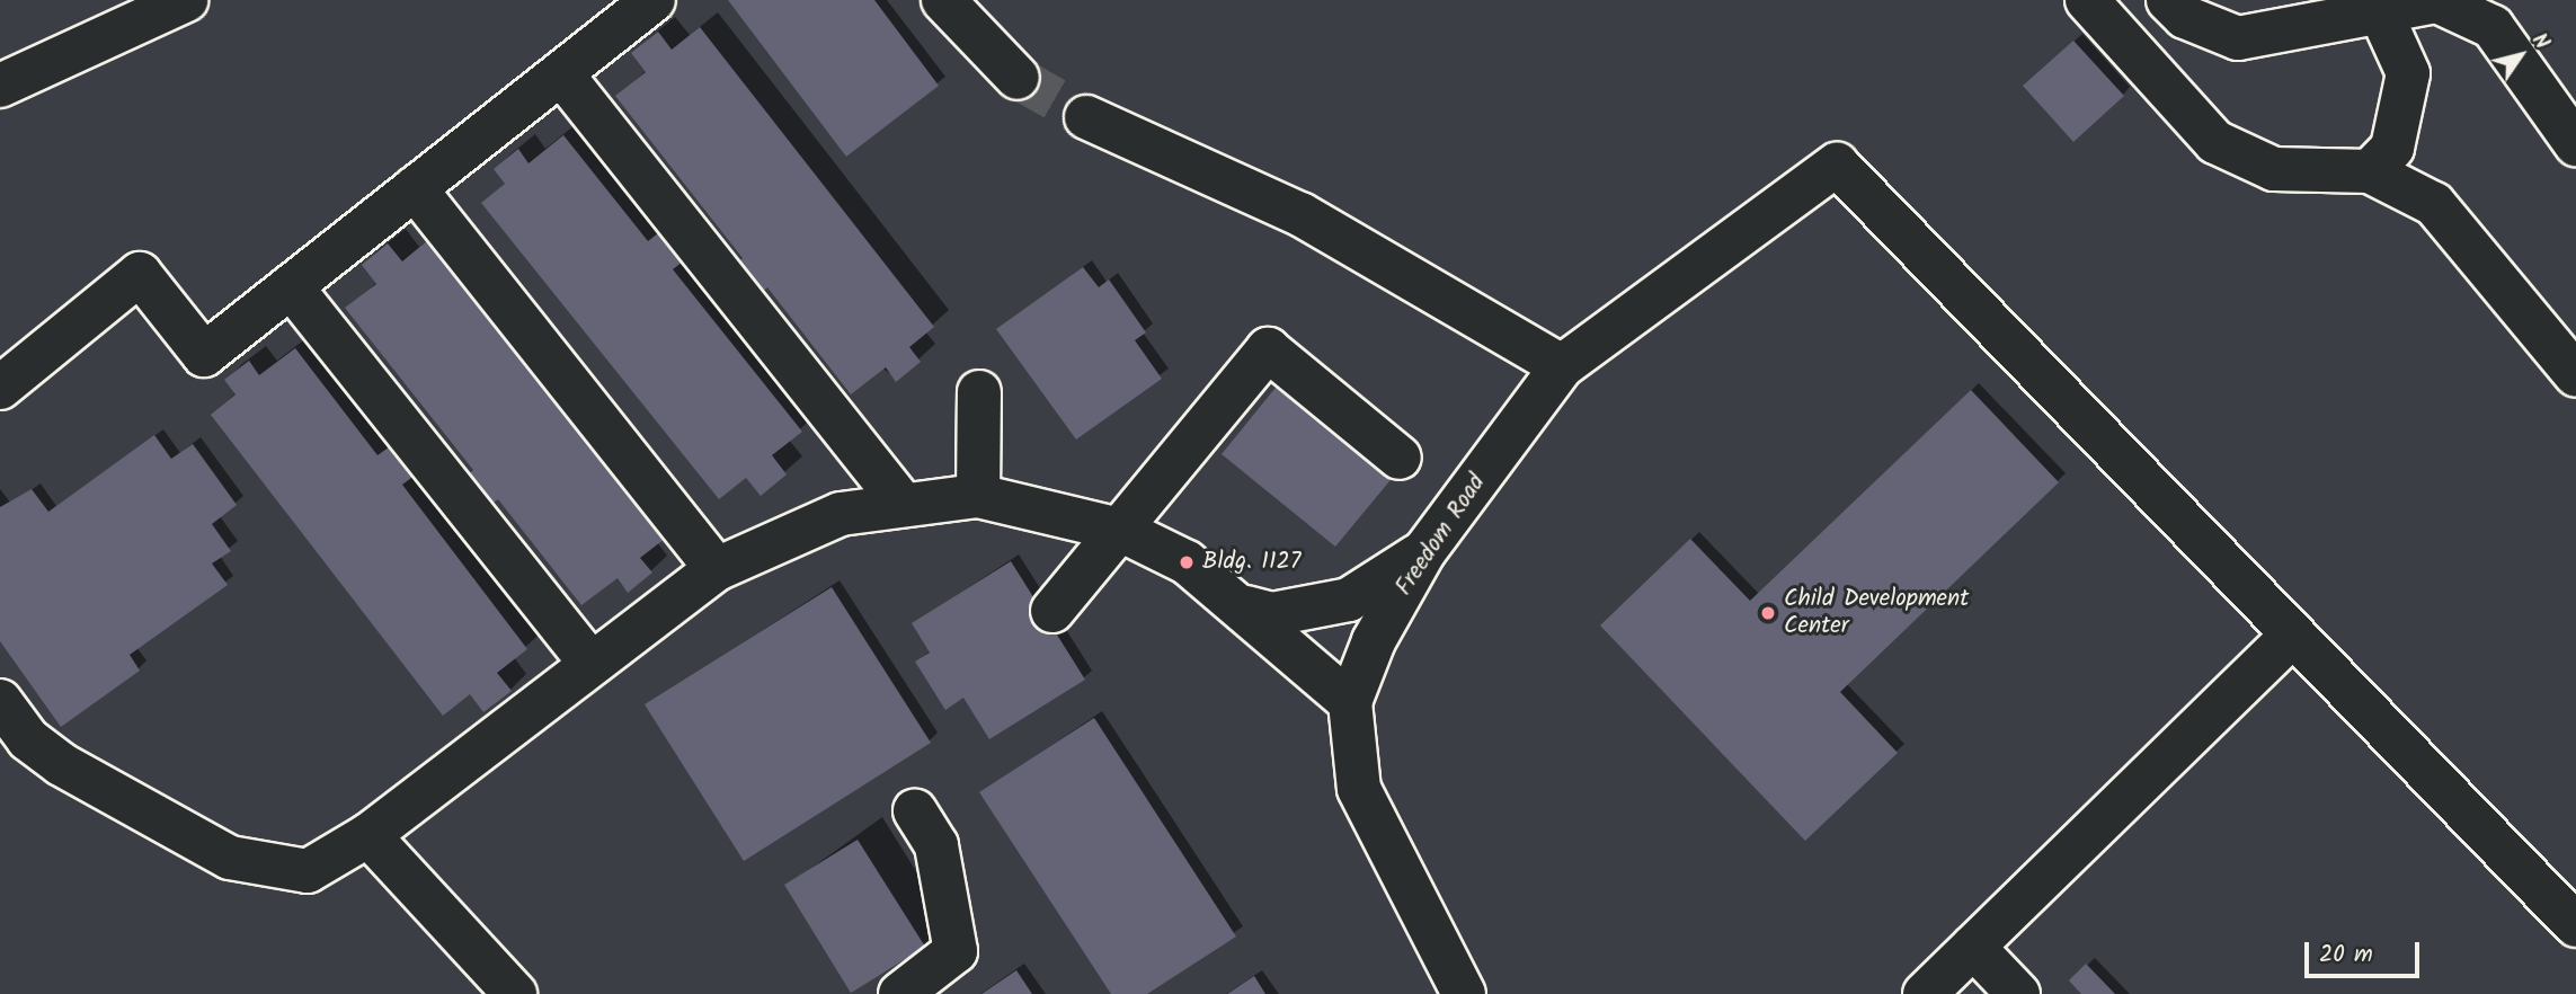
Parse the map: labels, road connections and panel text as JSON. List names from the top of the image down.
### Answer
{
  "streets": {
    "street": ["Freedom Road"]
  },
  "places": ["Bldg. 1127", "Child Development Center"],
  "scale_bar": "20 m",
  "north": "top right"
}
